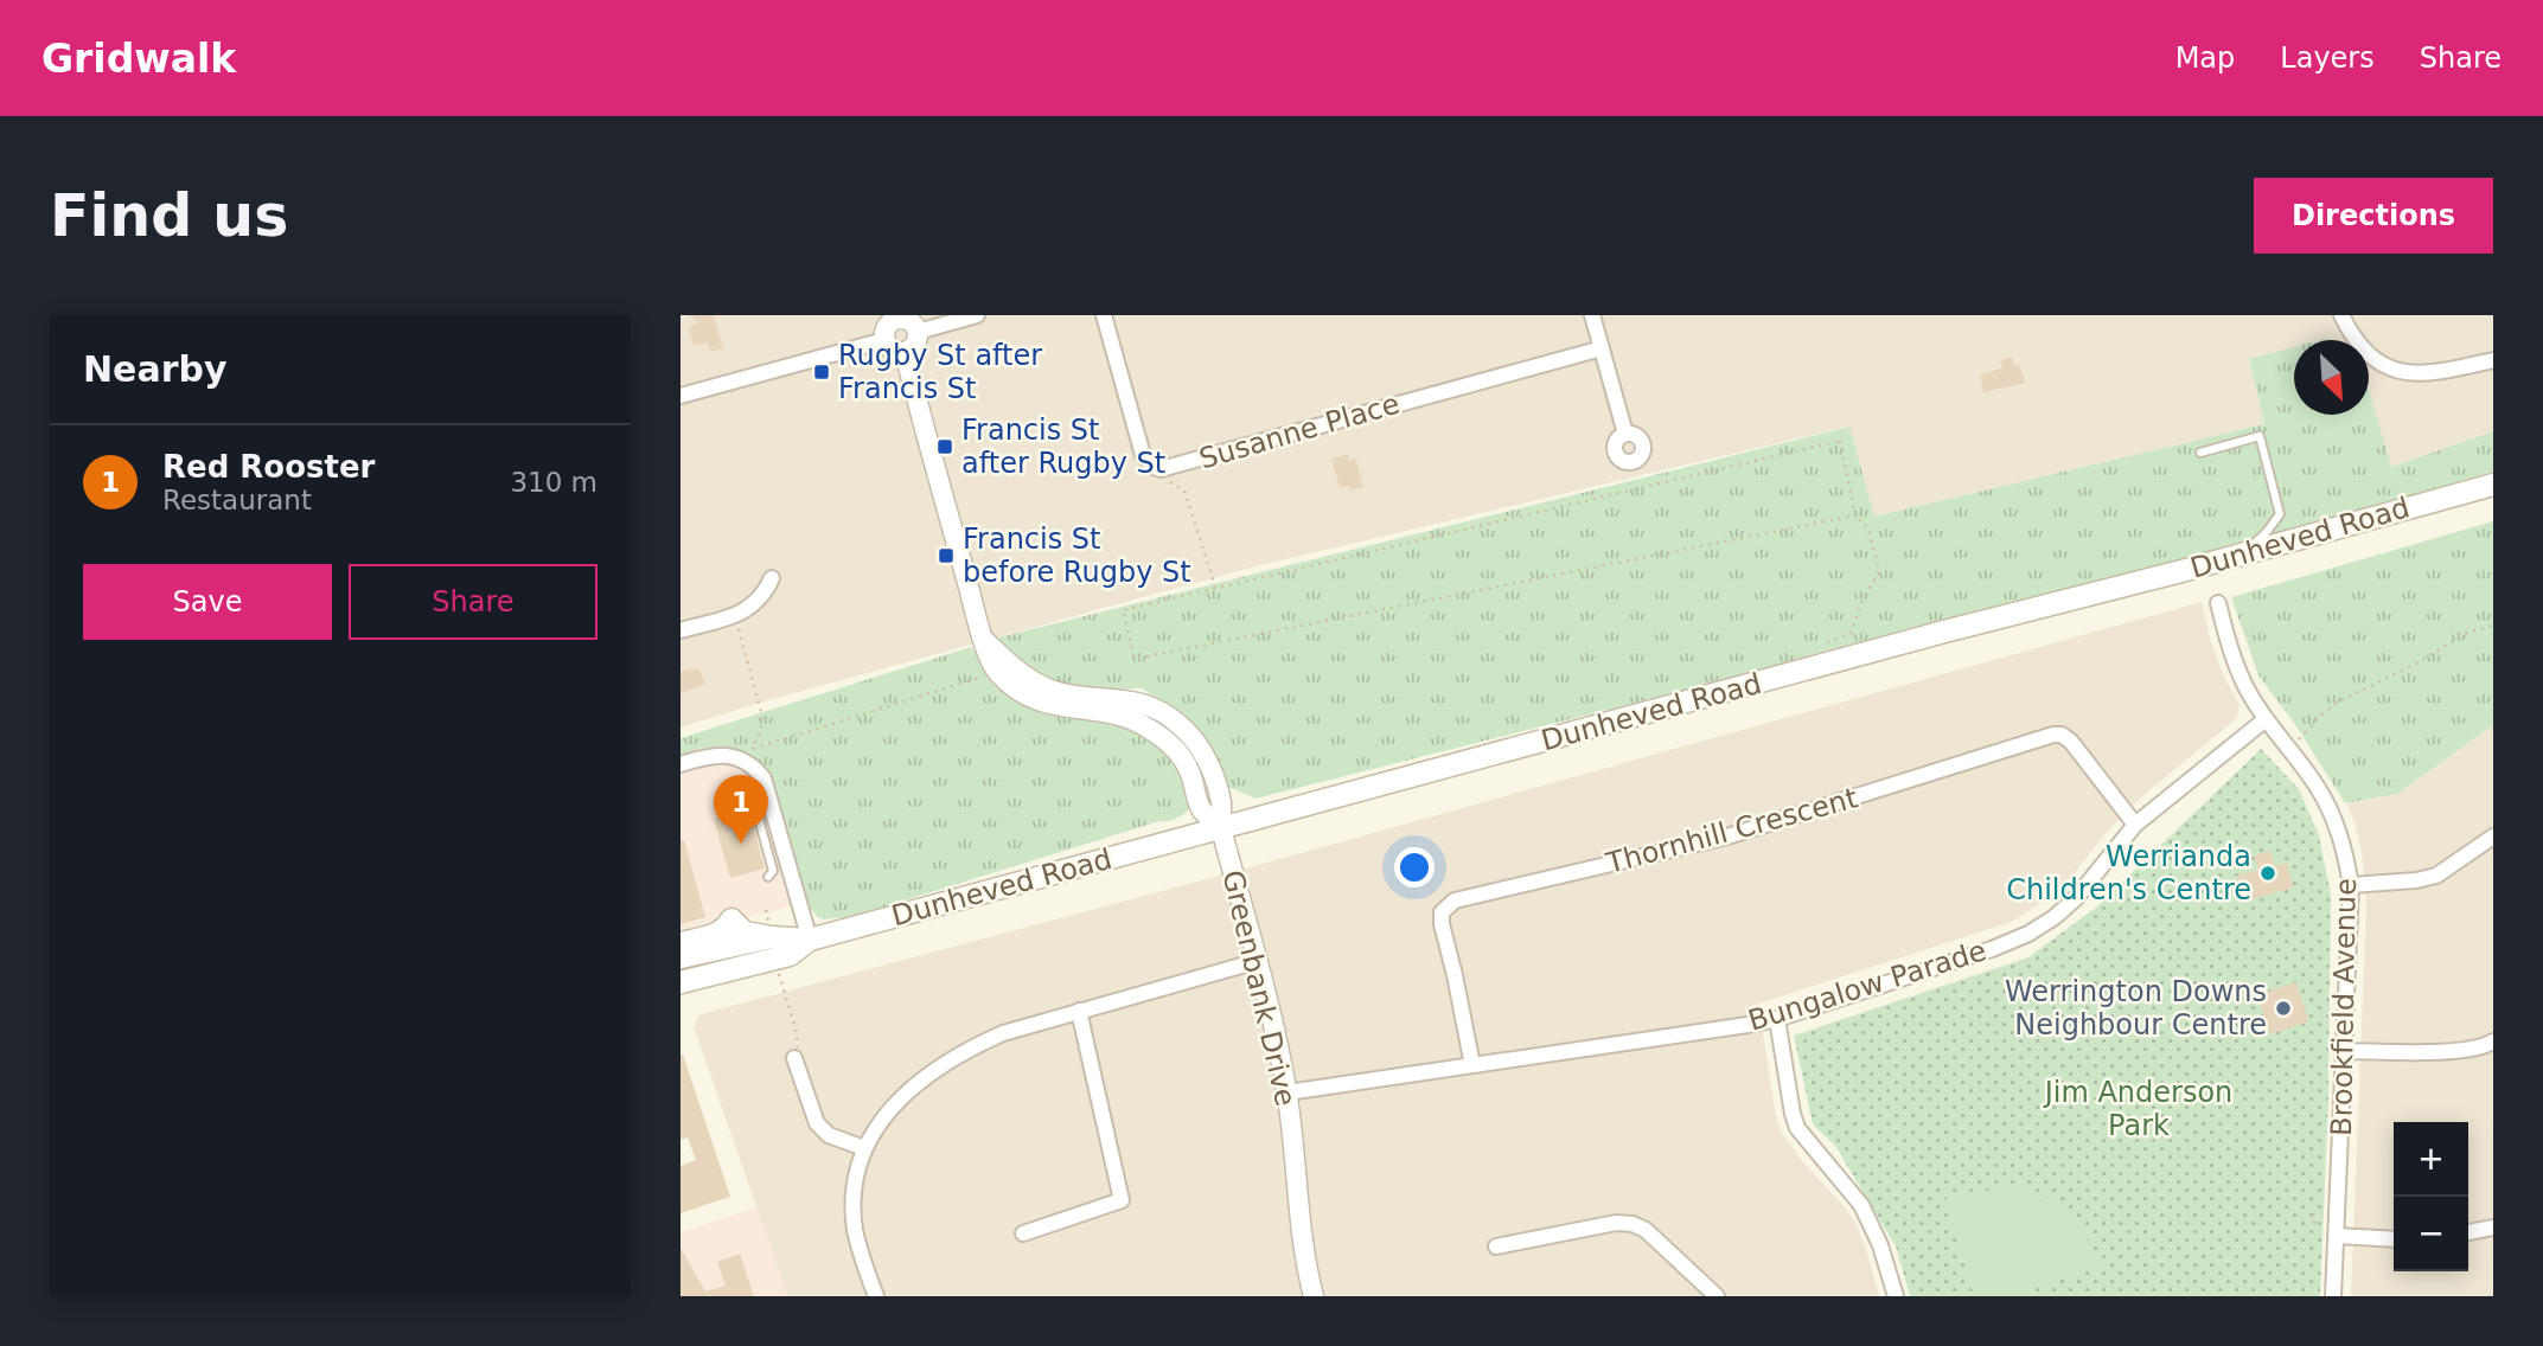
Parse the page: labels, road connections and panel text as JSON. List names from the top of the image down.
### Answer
{
  "streets": {
    "main road": ["Dunheved Road"],
    "street": [
      "Susanne Place",
      "Thornhill Crescent",
      "Bungalow Parade",
      "Greenbank Drive",
      "Brookfield Avenue"
    ]
  },
  "crossings": [
    ["Dunheved Road", "Greenbank Drive"],
    ["Thornhill Crescent", "Bungalow Parade"],
    ["Bungalow Parade", "Greenbank Drive"],
    ["Bungalow Parade", "Brookfield Avenue"]
  ],
  "parks": ["Jim Anderson Park"],
  "places": {
    "transit": ["Rugby St after Francis St", "Francis St after Rugby St", "Francis St before Rugby St"],
    "other": ["Werrianda Children's Centre", "Werrington Downs Neighbour Centre"]
  },
  "north": "bottom right",
  "page": {
    "header": "Gridwalk",
    "nav": ["Map", "Layers", "Share"],
    "buttons": [
      "Directions",
      ["Save", "Share"]
    ],
    "title": "Find us",
    "heading": "Nearby",
    "list": [
      {
        "mark": "1",
        "name": "Red Rooster",
        "note": "Restaurant",
        "value": "310 m"
      }
    ],
    "pins": "1",
    "map_buttons": ["+", "−"]
  }
}
